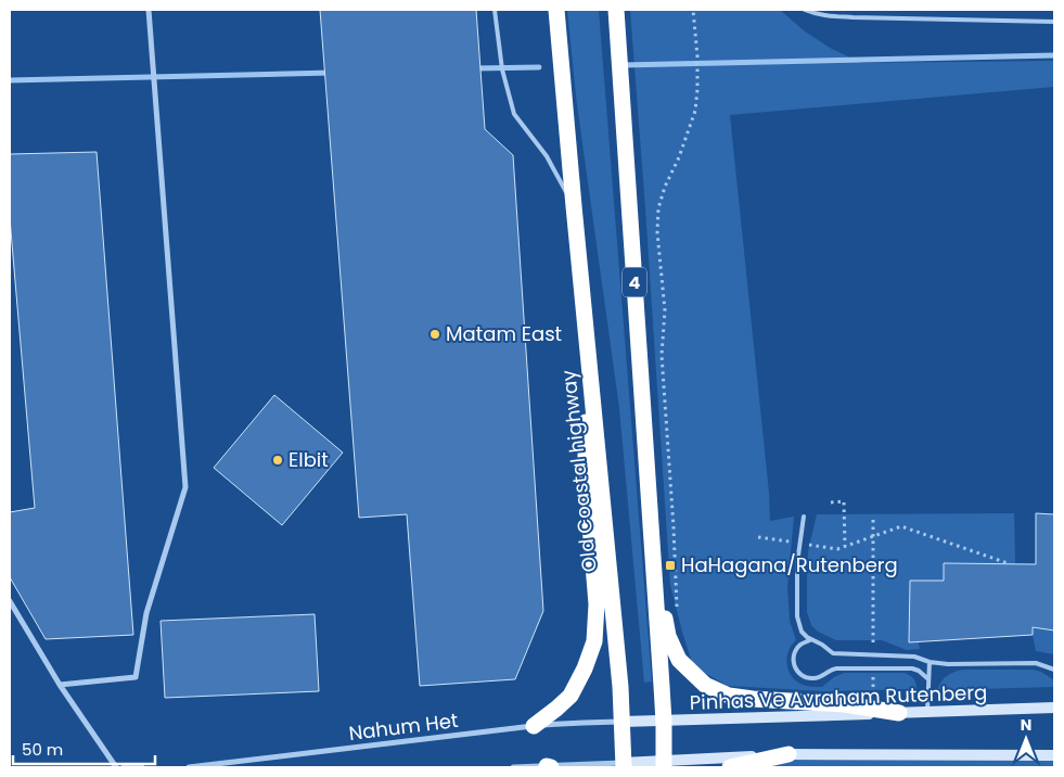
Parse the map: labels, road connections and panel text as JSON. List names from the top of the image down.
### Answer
{
  "streets": {
    "highway": ["4", "Old Coastal highway"],
    "main road": ["Pinhas Ve Avraham Rutenberg"],
    "street": ["Nahum Het"]
  },
  "crossings": [
    ["4", "Pinhas Ve Avraham Rutenberg"],
    ["Old Coastal highway", "Pinhas Ve Avraham Rutenberg"],
    ["Old Coastal highway", "Nahum Het"],
    ["Pinhas Ve Avraham Rutenberg", "Nahum Het"]
  ],
  "places": {
    "other": ["Matam East", "Elbit"],
    "transit": ["HaHagana/Rutenberg"]
  },
  "scale_bar": "50 m",
  "north": "top"
}
